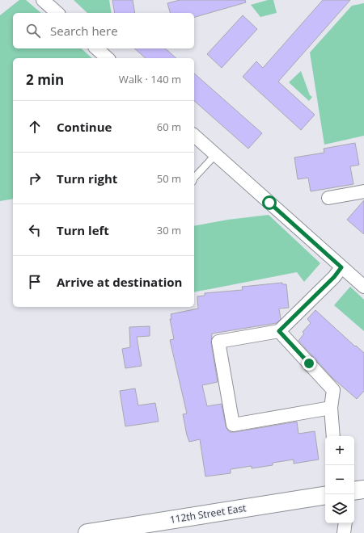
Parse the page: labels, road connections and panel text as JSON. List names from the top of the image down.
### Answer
{
  "streets": {
    "main road": ["112th Street East"]
  },
  "page": {
    "search": "Search here",
    "heading": ["2 min", "Walk · 140 m"],
    "list": [
      ["Continue", "60 m"],
      ["Turn right", "50 m"],
      ["Turn left", "30 m"],
      "Arrive at destination"
    ],
    "map_buttons": ["+", "−"]
  }
}
